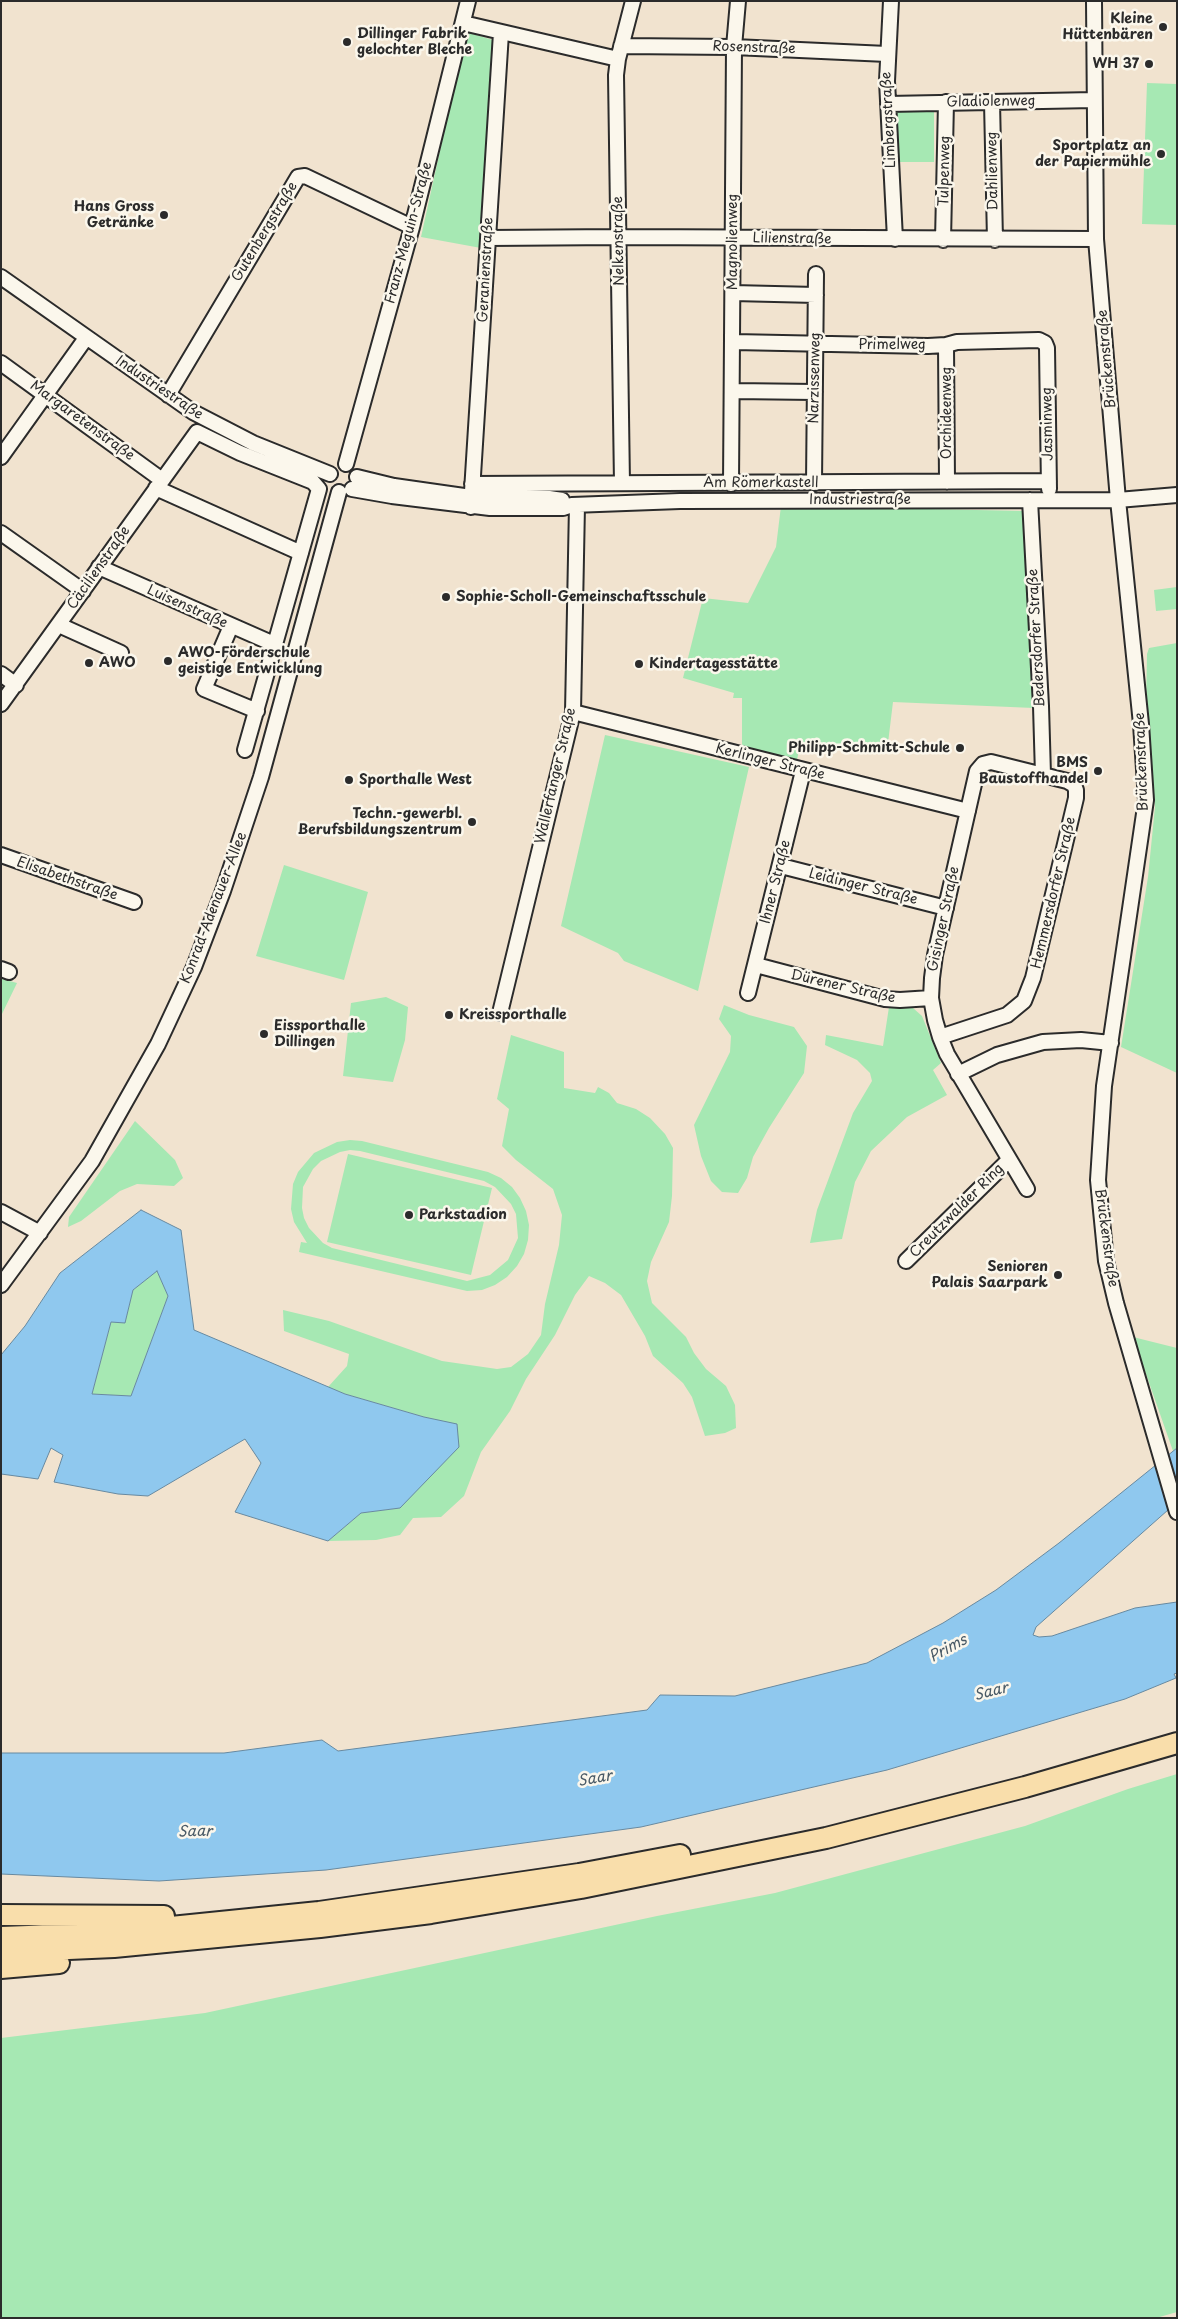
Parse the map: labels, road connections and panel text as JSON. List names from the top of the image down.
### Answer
{
  "streets": {
    "street": [
      "Rosenstraße",
      "Gladiolenweg",
      "Limbergstraße",
      "Tulpenweg",
      "Dahlienweg",
      "Gutenbergstraße",
      "Franz-Meguin-Straße",
      "Lilienstraße",
      "Nelkenstraße",
      "Magnolienweg",
      "Geranienstraße",
      "Primelweg",
      "Brückenstraße",
      "Narzissenweg",
      "Industriestraße",
      "Orchideenweg",
      "Margaretenstraße",
      "Jasminweg",
      "Am Römerkastell",
      "Cäcilienstraße",
      "Luisenstraße",
      "Bedersdorfer Straße",
      "Kerlinger Straße",
      "Wallerfanger Straße",
      "Elisabethstraße",
      "Ihner Straße",
      "Leidinger Straße",
      "Hemmersdorfer Straße",
      "Konrad-Adenauer-Allee",
      "Gisinger Straße",
      "Dürener Straße",
      "Creutzwalder Ring"
    ]
  },
  "crossings": [
    ["Rosenstraße", "Limbergstraße"],
    ["Rosenstraße", "Franz-Meguin-Straße"],
    ["Rosenstraße", "Nelkenstraße"],
    ["Rosenstraße", "Magnolienweg"],
    ["Rosenstraße", "Geranienstraße"],
    ["Gladiolenweg", "Limbergstraße"],
    ["Gladiolenweg", "Tulpenweg"],
    ["Gladiolenweg", "Dahlienweg"],
    ["Gladiolenweg", "Brückenstraße"],
    ["Limbergstraße", "Lilienstraße"],
    ["Tulpenweg", "Lilienstraße"],
    ["Dahlienweg", "Lilienstraße"],
    ["Gutenbergstraße", "Franz-Meguin-Straße"],
    ["Gutenbergstraße", "Industriestraße"],
    ["Lilienstraße", "Nelkenstraße"],
    ["Lilienstraße", "Magnolienweg"],
    ["Lilienstraße", "Geranienstraße"],
    ["Lilienstraße", "Brückenstraße"],
    ["Nelkenstraße", "Am Römerkastell"],
    ["Magnolienweg", "Primelweg"],
    ["Magnolienweg", "Am Römerkastell"],
    ["Geranienstraße", "Industriestraße"],
    ["Geranienstraße", "Am Römerkastell"],
    ["Primelweg", "Narzissenweg"],
    ["Primelweg", "Orchideenweg"],
    ["Primelweg", "Jasminweg"],
    ["Brückenstraße", "Industriestraße"],
    ["Narzissenweg", "Am Römerkastell"],
    ["Industriestraße", "Jasminweg"],
    ["Industriestraße", "Am Römerkastell"],
    ["Industriestraße", "Bedersdorfer Straße"],
    ["Industriestraße", "Wallerfanger Straße"],
    ["Industriestraße", "Konrad-Adenauer-Allee"],
    ["Orchideenweg", "Am Römerkastell"],
    ["Margaretenstraße", "Cäcilienstraße"],
    ["Jasminweg", "Am Römerkastell"],
    ["Cäcilienstraße", "Luisenstraße"],
    ["Bedersdorfer Straße", "Hemmersdorfer Straße"],
    ["Kerlinger Straße", "Wallerfanger Straße"],
    ["Kerlinger Straße", "Ihner Straße"],
    ["Kerlinger Straße", "Gisinger Straße"],
    ["Ihner Straße", "Leidinger Straße"],
    ["Ihner Straße", "Dürener Straße"],
    ["Leidinger Straße", "Gisinger Straße"],
    ["Hemmersdorfer Straße", "Gisinger Straße"],
    ["Gisinger Straße", "Dürener Straße"],
    ["Gisinger Straße", "Creutzwalder Ring"]
  ],
  "water": ["Prims", "Saar"],
  "places": [
    "Kleine Hüttenbären",
    "Dillinger Fabrik gelochter Bleche",
    "WH 37",
    "Sportplatz an der Papiermühle",
    "Hans Gross Getränke",
    "Sophie-Scholl-Gemeinschaftsschule",
    "AWO-Förderschule geistige Entwicklung",
    "AWO",
    "Kindertagesstätte",
    "Philipp-Schmitt-Schule",
    "BMS Baustoffhandel",
    "Sporthalle West",
    "Techn.-gewerbl. Berufsbildungszentrum",
    "Kreissporthalle",
    "Eissporthalle Dillingen",
    "Parkstadion",
    "Senioren Palais Saarpark"
  ]
}
